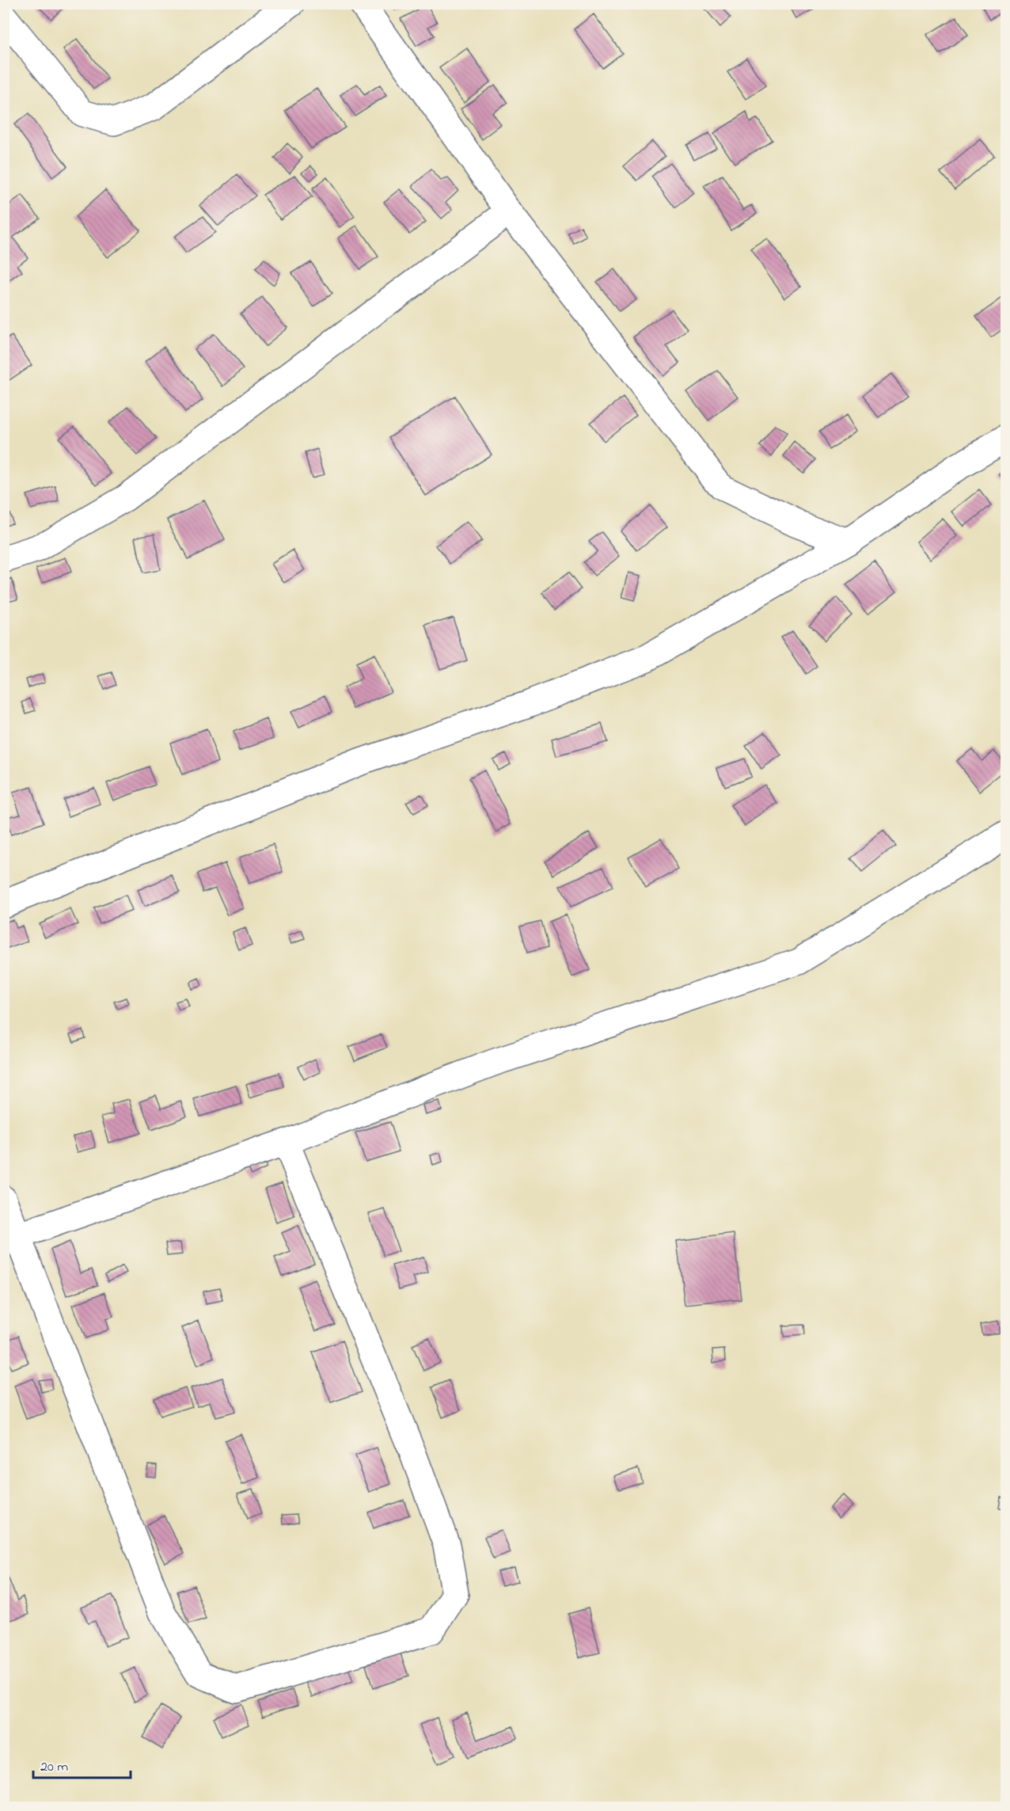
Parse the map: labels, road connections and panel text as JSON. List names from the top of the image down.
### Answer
{
  "scale_bar": "20 m"
}
